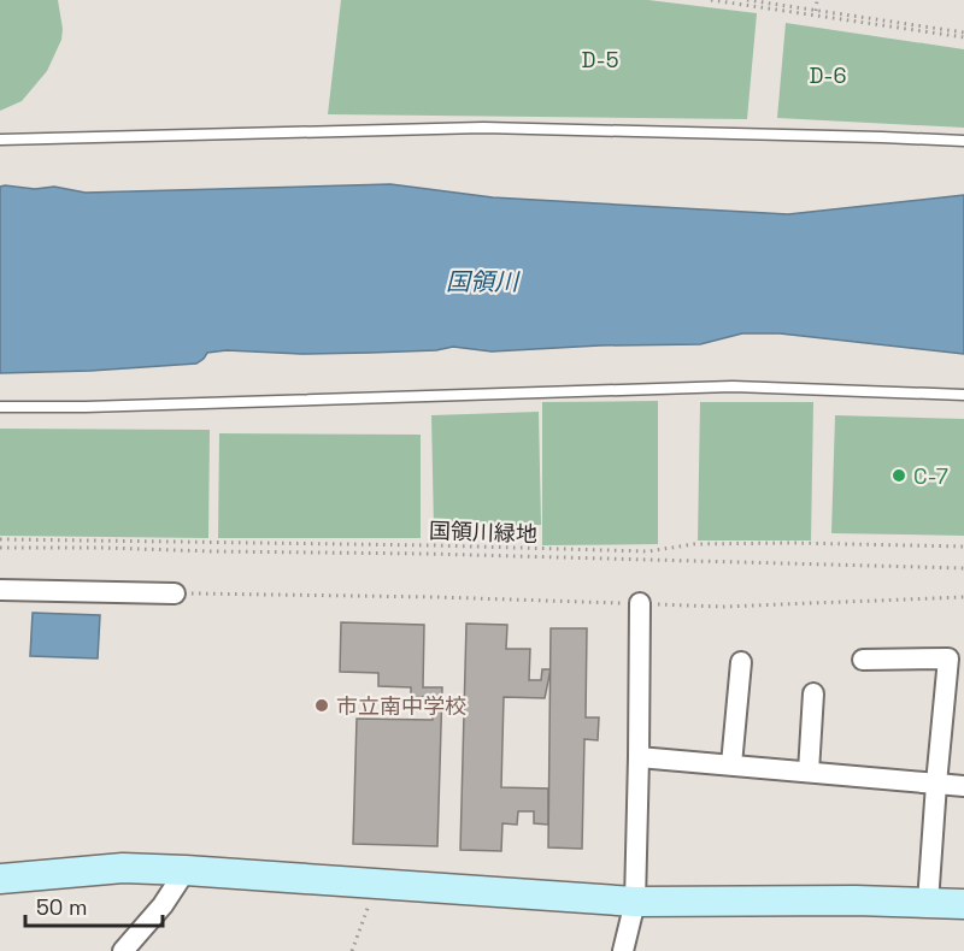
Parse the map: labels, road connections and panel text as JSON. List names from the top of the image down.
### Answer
{
  "streets": {
    "path": ["国領川緑地"]
  },
  "water": ["国領川"],
  "parks": ["D-5", "D-6"],
  "places": ["C-7", "市立南中学校"],
  "scale_bar": "50 m"
}
